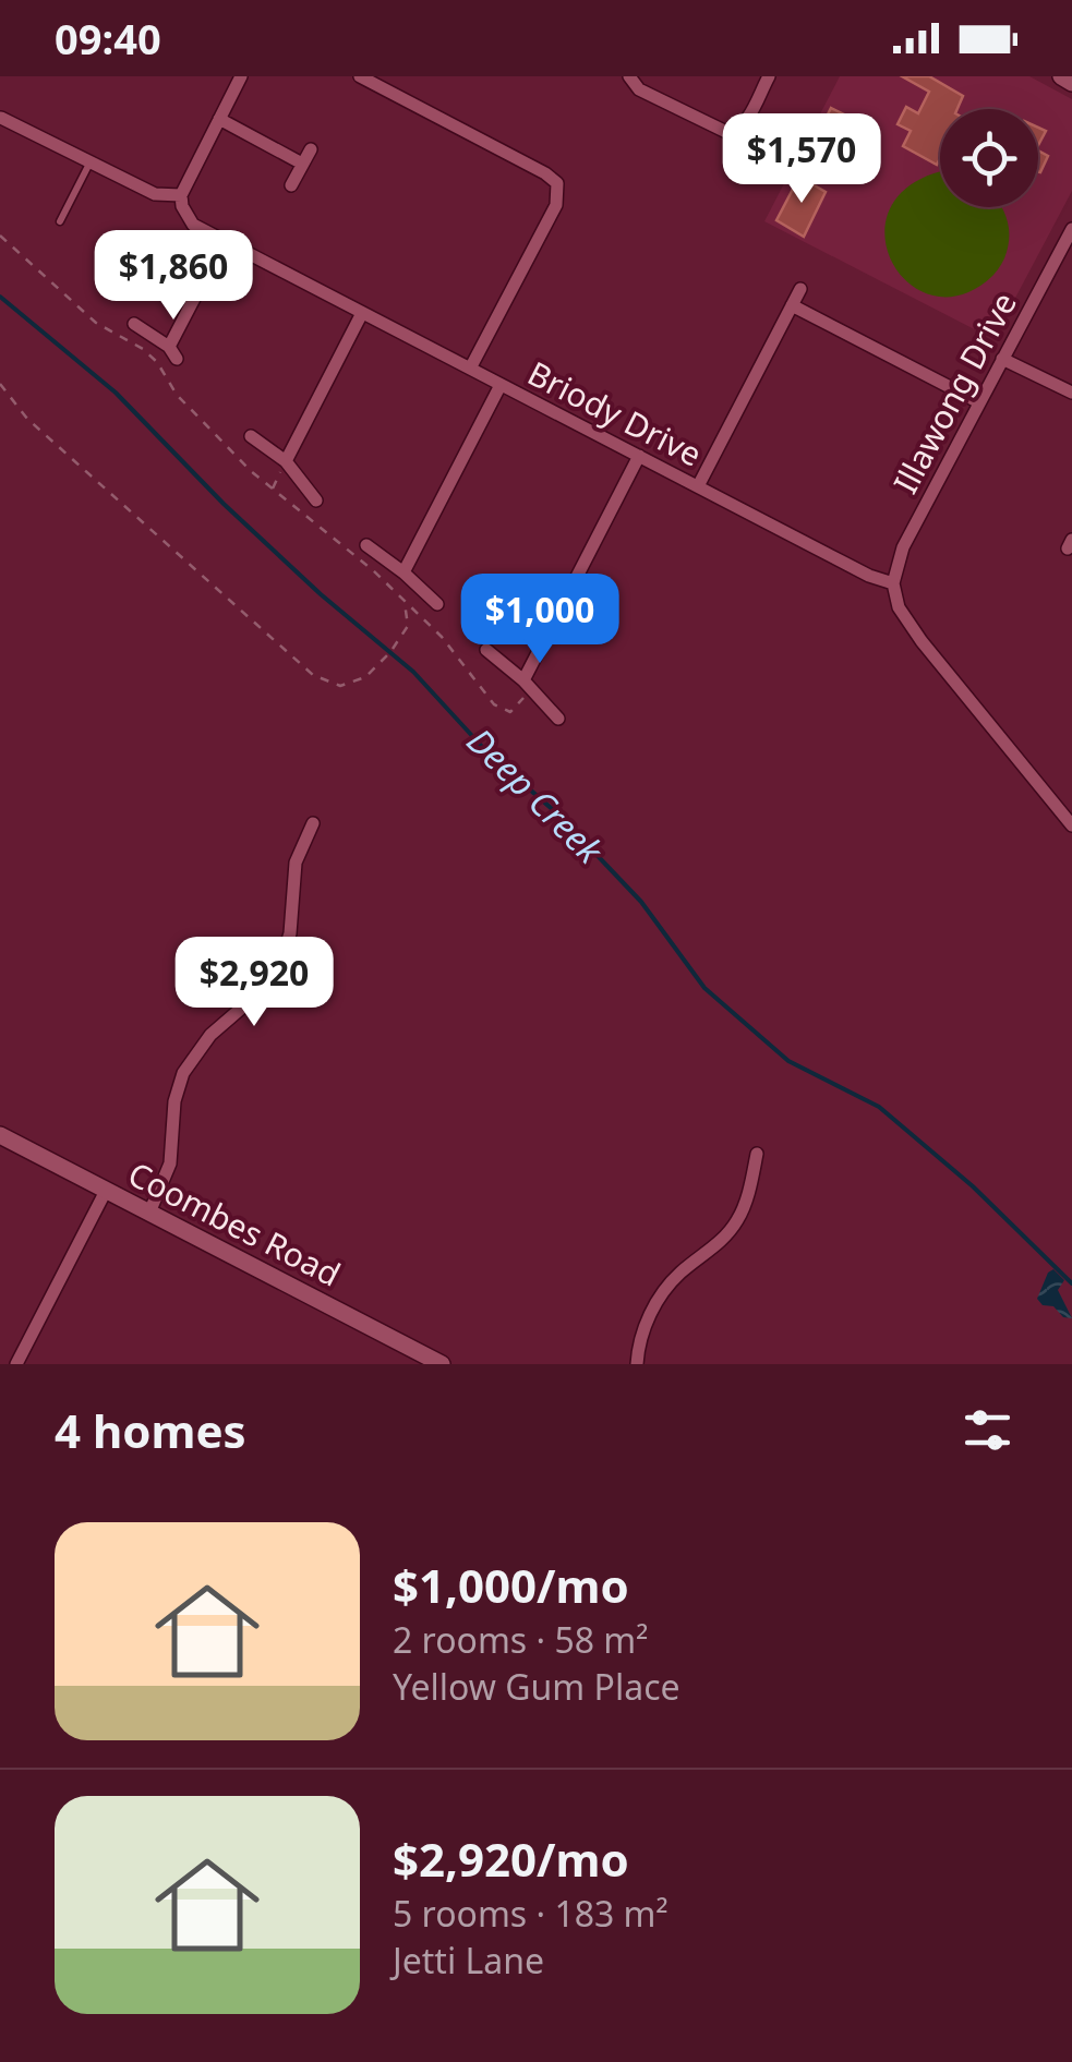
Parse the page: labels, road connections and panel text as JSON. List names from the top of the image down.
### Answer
{
  "streets": {
    "street": ["Illawong Drive", "Briody Drive", "Coombes Road"]
  },
  "crossings": [
    ["Illawong Drive", "Briody Drive"]
  ],
  "water": ["Deep Creek"],
  "page": {
    "status": "09:40",
    "price": [
      "$1,570",
      "$1,860",
      "$1,000",
      "$2,920"
    ],
    "heading": "4 homes",
    "list": [
      {
        "name": "$1,000/mo",
        "note": "2 rooms · 58 m² · Yellow Gum Place"
      },
      {
        "name": "$2,920/mo",
        "note": "5 rooms · 183 m² · Jetti Lane"
      }
    ]
  }
}
